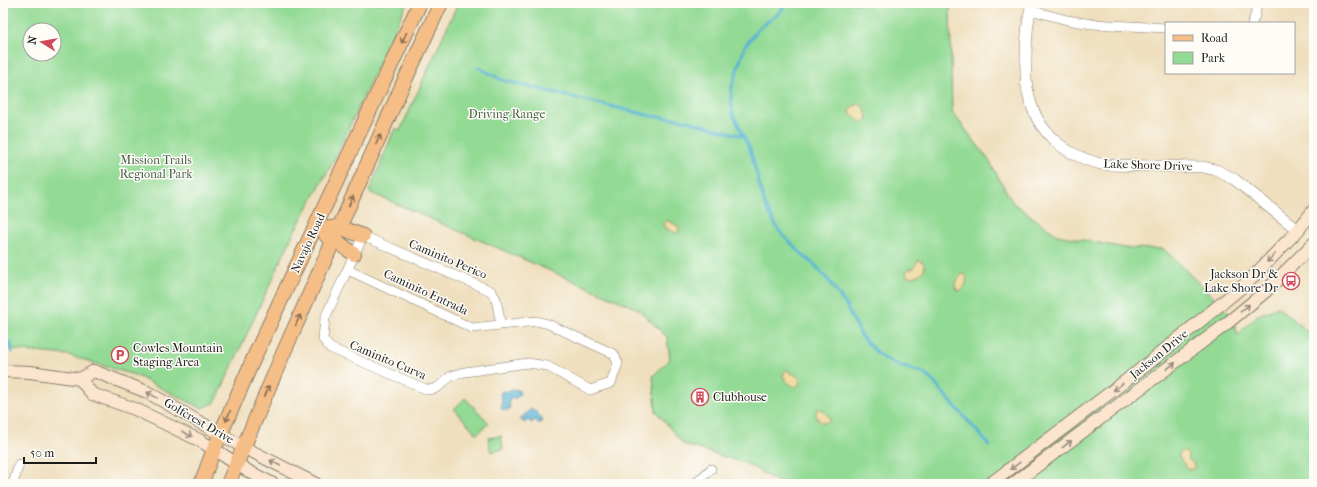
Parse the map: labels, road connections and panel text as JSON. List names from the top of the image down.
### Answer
{
  "streets": {
    "main road": [
      "Lake Shore Drive",
      "Navajo Road",
      "Jackson Drive",
      "Golfcrest Drive"
    ],
    "street": ["Caminito Perico", "Caminito Entrada", "Caminito Curva"]
  },
  "crossings": [
    ["Lake Shore Drive", "Jackson Drive"],
    ["Navajo Road", "Golfcrest Drive"],
    ["Caminito Perico", "Caminito Entrada"],
    ["Caminito Entrada", "Caminito Curva"]
  ],
  "parks": ["Driving Range", "Mission Trails Regional Park"],
  "places": {
    "bus stop": ["Jackson Dr & Lake Shore Dr"],
    "parking": ["Cowles Mountain Staging Area"],
    "building": ["Clubhouse"]
  },
  "legend": ["Road", "Park"],
  "scale_bar": "50 m",
  "north": "left"
}
